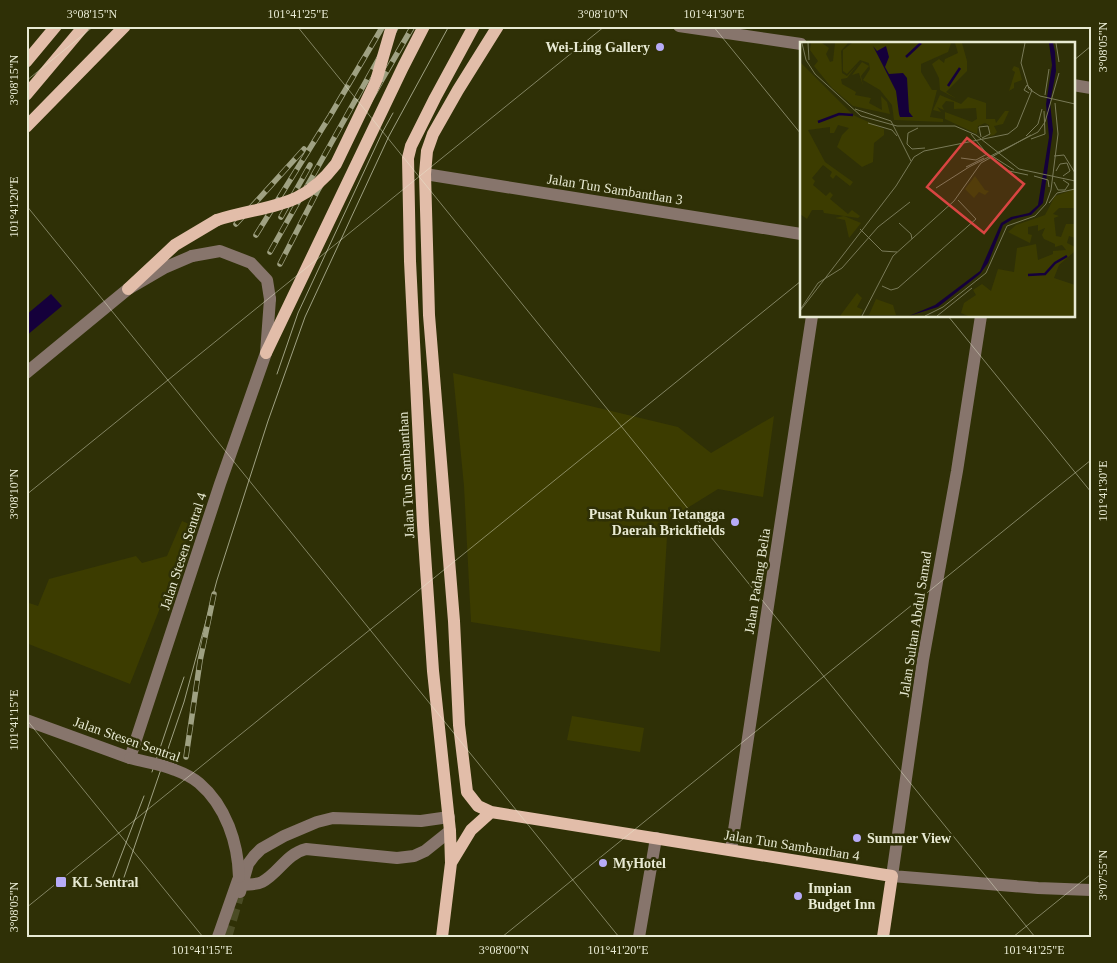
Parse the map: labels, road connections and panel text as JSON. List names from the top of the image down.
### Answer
{
  "streets": {
    "main road": ["Jalan Tun Sambanthan", "Jalan Sultan Abdul Samad", "Jalan Tun Sambanthan 4"],
    "street": [
      "Jalan Tun Sambanthan 3",
      "Jalan Stesen Sentral 4",
      "Jalan Padang Belia",
      "Jalan Stesen Sentral"
    ]
  },
  "crossings": [
    ["Jalan Stesen Sentral 4", "Jalan Stesen Sentral"],
    ["Jalan Padang Belia", "Jalan Tun Sambanthan 4"],
    ["Jalan Sultan Abdul Samad", "Jalan Tun Sambanthan 4"]
  ],
  "places": {
    "other": [
      "Wei-Ling Gallery",
      "Pusat Rukun Tetangga Daerah Brickfields",
      "Summer View",
      "MyHotel",
      "Impian Budget Inn"
    ],
    "transit": ["KL Sentral"]
  },
  "coordinates": [
    "3°08'15\"N",
    "101°41'25\"E",
    "3°08'10\"N",
    "101°41'30\"E",
    "3°08'05\"N",
    "101°41'20\"E",
    "101°41'15\"E",
    "3°07'55\"N",
    "3°08'00\"N"
  ]
}
